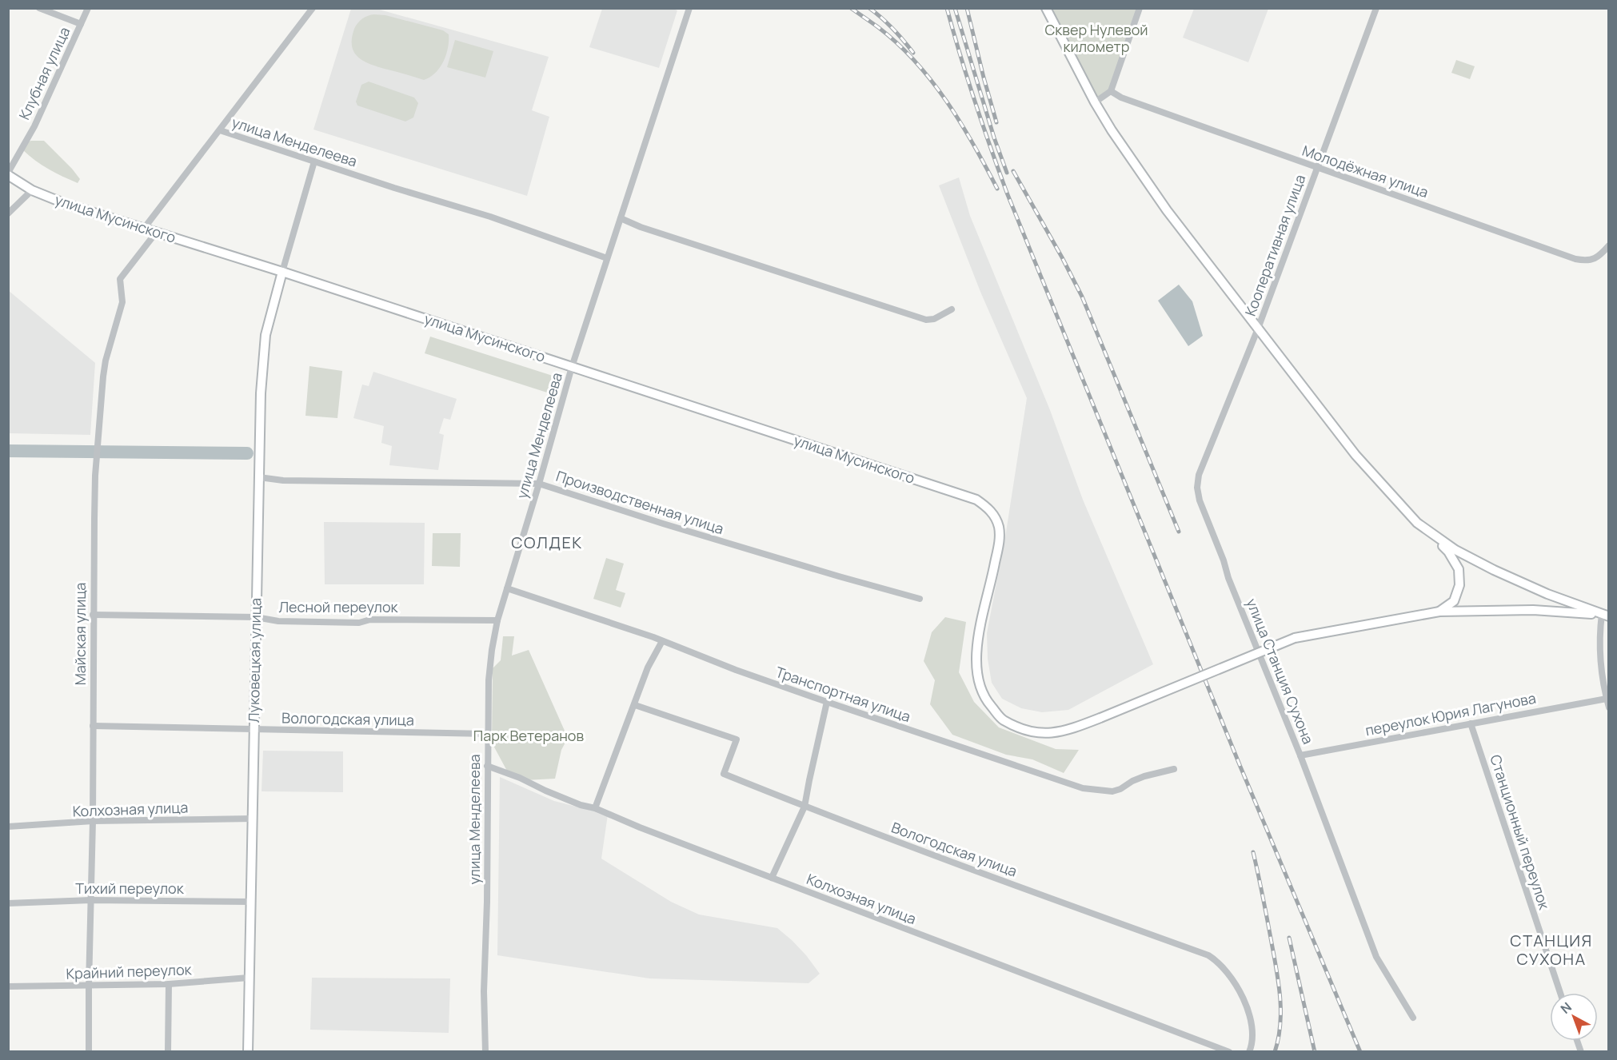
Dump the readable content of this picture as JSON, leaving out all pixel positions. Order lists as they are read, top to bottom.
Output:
{
  "streets": {
    "street": [
      "Клубная улица",
      "улица Менделеева",
      "Молодёжная улица",
      "улица Мусинского",
      "Кооперативная улица",
      "Производственная улица",
      "Лесной переулок",
      "Майская улица",
      "Луковецкая улица",
      "улица Станция Сухона",
      "Транспортная улица",
      "переулок Юрия Лагунова",
      "Вологодская улица",
      "Колхозная улица",
      "Станционный переулок",
      "Тихий переулок",
      "Крайний переулок"
    ]
  },
  "crossings": [
    ["Клубная улица", "улица Мусинского"],
    ["улица Менделеева", "улица Мусинского"],
    ["улица Менделеева", "Производственная улица"],
    ["улица Менделеева", "Лесной переулок"],
    ["улица Менделеева", "Транспортная улица"],
    ["улица Менделеева", "Вологодская улица"],
    ["улица Менделеева", "Колхозная улица"],
    ["Молодёжная улица", "Кооперативная улица"],
    ["улица Мусинского", "Майская улица"],
    ["улица Мусинского", "Луковецкая улица"],
    ["Кооперативная улица", "улица Станция Сухона"],
    ["Производственная улица", "Луковецкая улица"],
    ["Лесной переулок", "Майская улица"],
    ["Лесной переулок", "Луковецкая улица"],
    ["Майская улица", "Вологодская улица"],
    ["Майская улица", "Колхозная улица"],
    ["Майская улица", "Тихий переулок"],
    ["Майская улица", "Крайний переулок"],
    ["Луковецкая улица", "Вологодская улица"],
    ["Луковецкая улица", "Колхозная улица"],
    ["Луковецкая улица", "Тихий переулок"],
    ["Луковецкая улица", "Крайний переулок"],
    ["улица Станция Сухона", "переулок Юрия Лагунова"],
    ["переулок Юрия Лагунова", "Станционный переулок"]
  ],
  "districts": ["СОЛДЕК", "СТАНЦИЯ СУХОНА"],
  "parks": ["Сквер Нулевой километр", "Парк Ветеранов"],
  "north": "top left"
}
